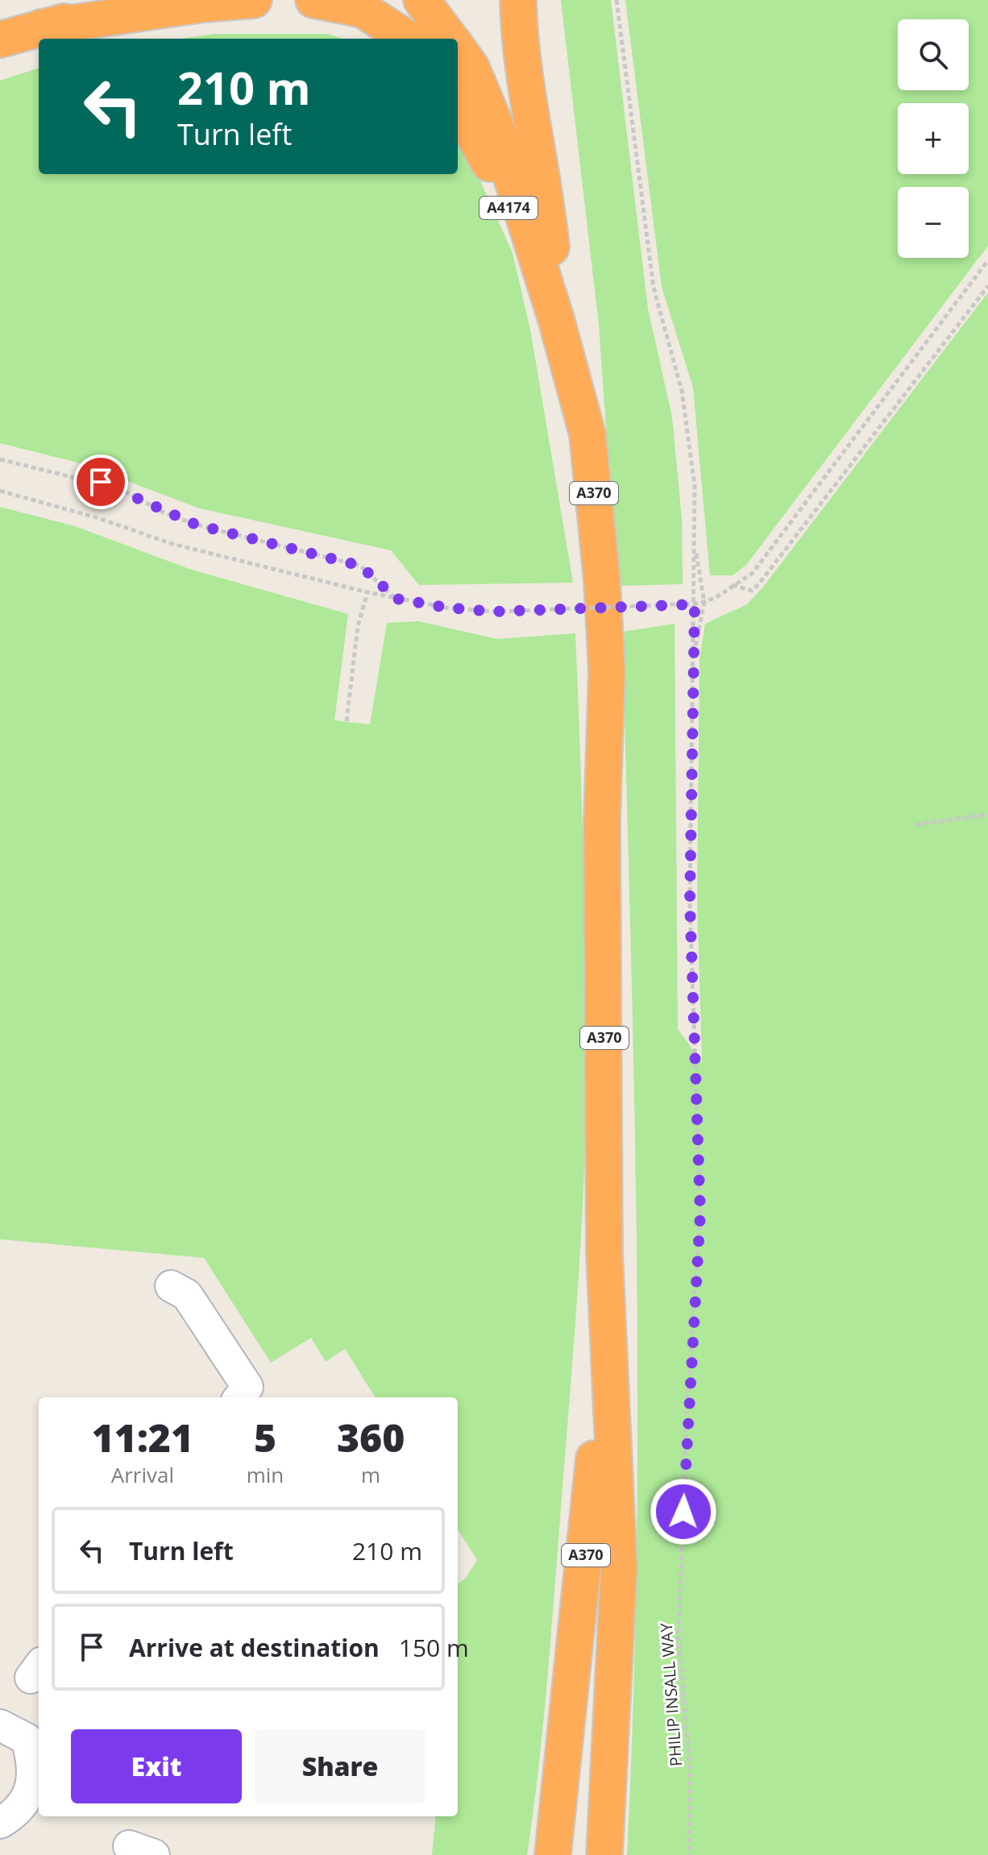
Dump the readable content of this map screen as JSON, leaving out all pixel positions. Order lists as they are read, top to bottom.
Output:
{
  "streets": {
    "highway": ["A4174", "A370"],
    "path": ["PHILIP INSALL WAY"]
  },
  "crossings": [
    ["A4174", "A370"]
  ],
  "page": {
    "map_buttons": ["+", "−"],
    "turn": ["210 m", "Turn left"],
    "eta": [
      "11:21",
      "Arrival",
      "5",
      "min",
      "360",
      "m"
    ],
    "list": [
      {
        "name": "Turn left",
        "value": "210 m"
      },
      {
        "name": "Arrive at destination",
        "value": "150 m"
      }
    ],
    "buttons": ["Exit", "Share"]
  }
}
